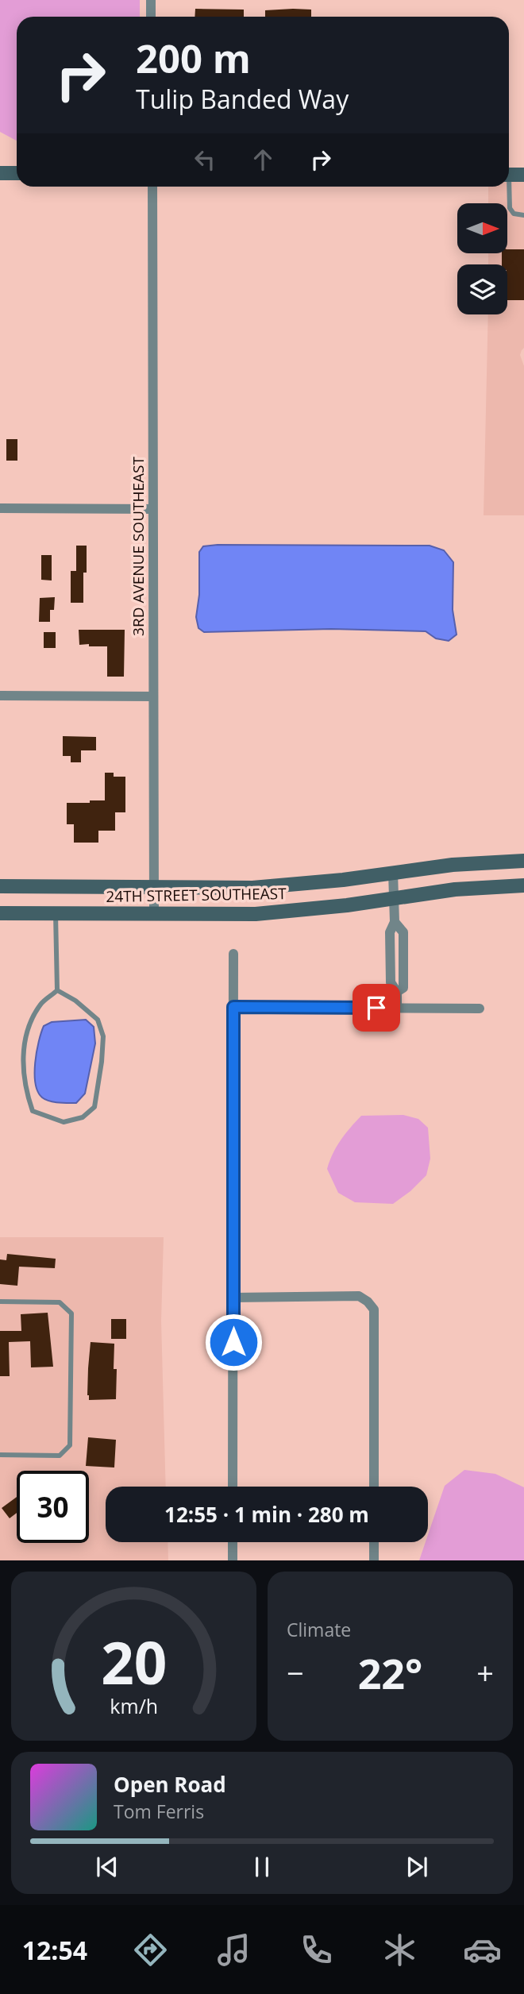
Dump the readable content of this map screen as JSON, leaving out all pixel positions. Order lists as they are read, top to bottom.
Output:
{
  "streets": {
    "street": ["3RD AVENUE SOUTHEAST", "24TH STREET SOUTHEAST"]
  },
  "crossings": [
    ["3RD AVENUE SOUTHEAST", "24TH STREET SOUTHEAST"]
  ],
  "north": "right",
  "page": {
    "turn": ["200 m", "Tulip Banded Way"],
    "limit": "30",
    "trip": "12:55 · 1 min · 280 m",
    "tile": "Climate",
    "heat": ["−", "22°", "+"],
    "song": ["Open Road", "Tom Ferris"],
    "tabs": "12:54",
    "gauge": ["20", "km/h"]
  }
}
